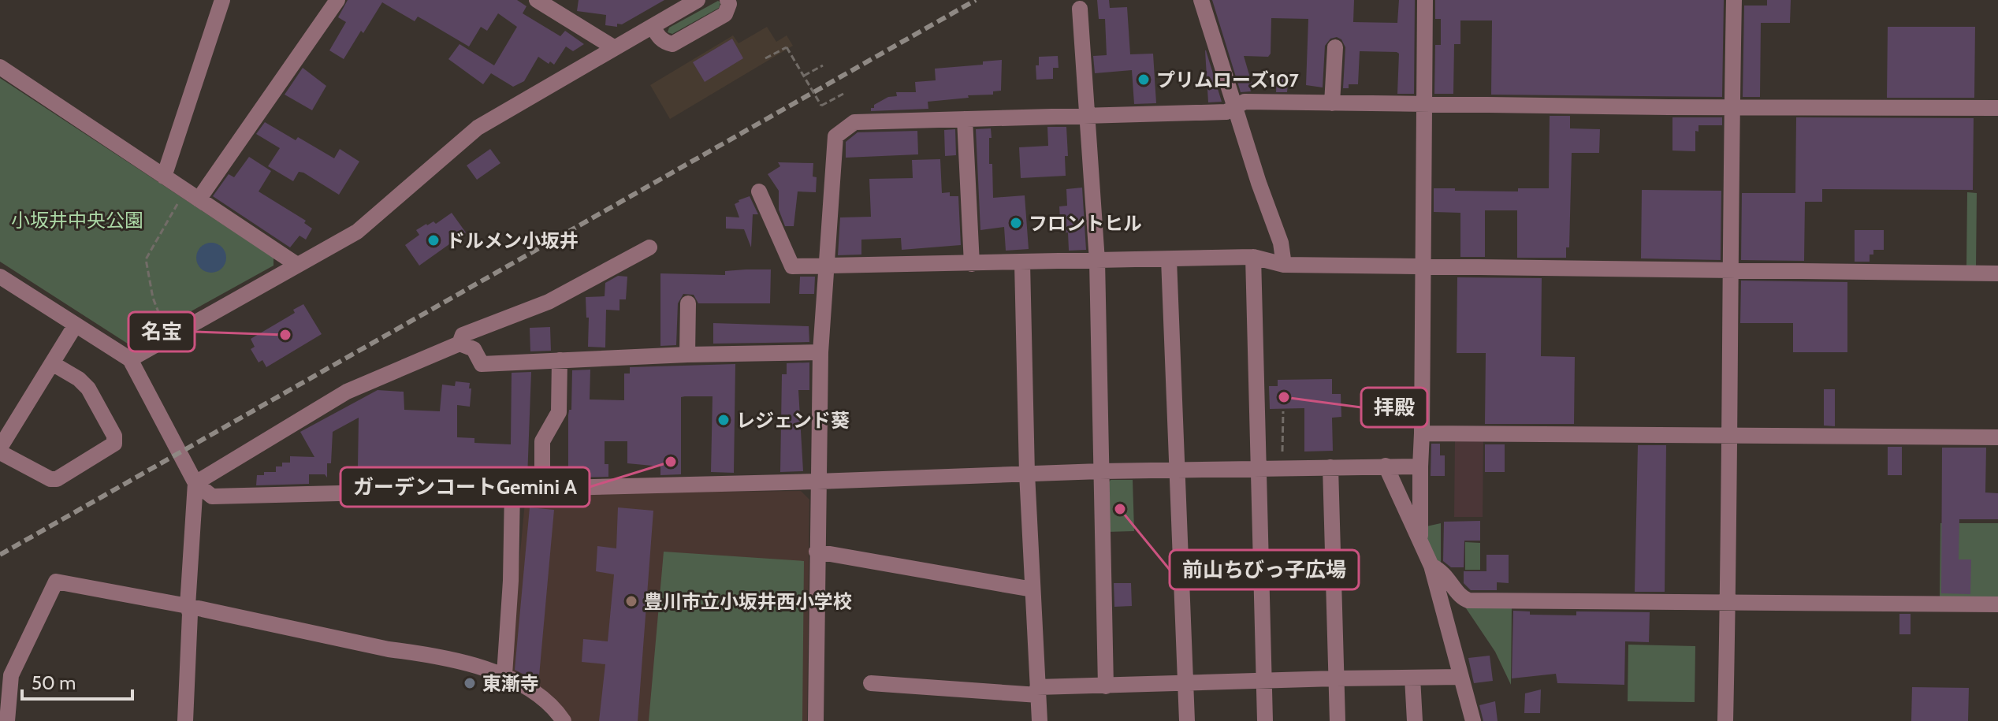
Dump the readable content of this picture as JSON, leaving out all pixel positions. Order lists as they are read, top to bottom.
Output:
{
  "parks": ["小坂井中央公園"],
  "places": [
    "プリムローズ107",
    "フロントヒル",
    "ドルメン小坂井",
    "名宝",
    "拝殿",
    "レジェンド葵",
    "ガーデンコートGemini A",
    "前山ちびっ子広場",
    "豊川市立小坂井西小学校",
    "東漸寺"
  ],
  "scale_bar": "50 m"
}
